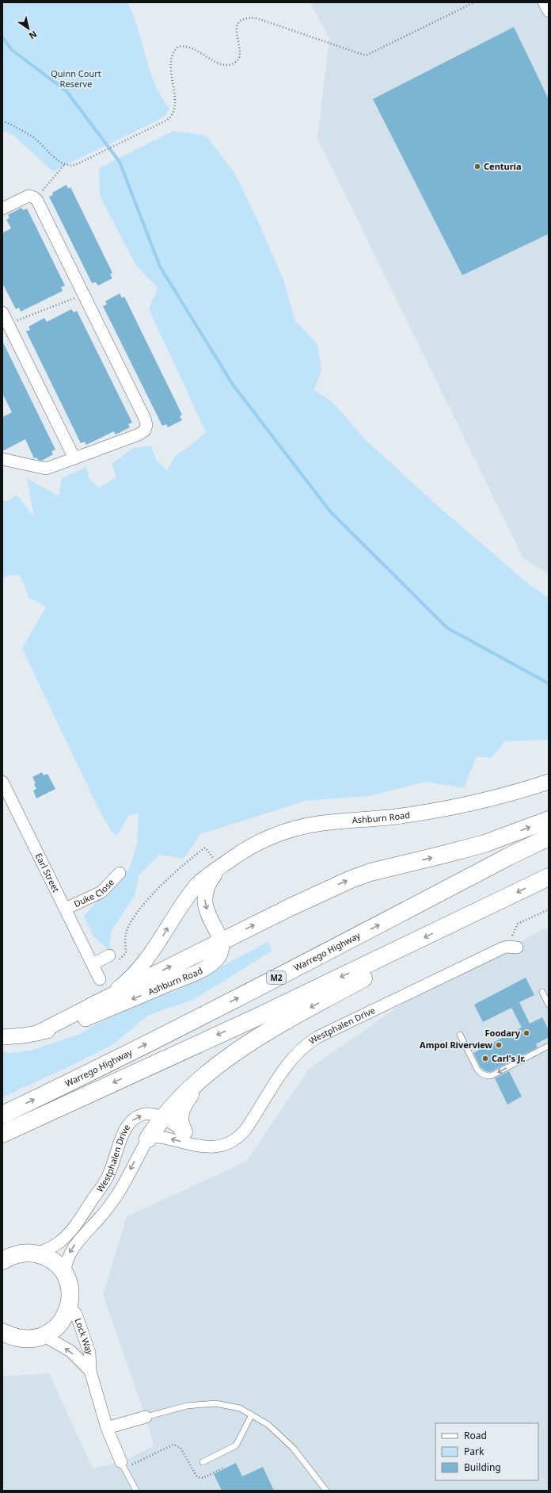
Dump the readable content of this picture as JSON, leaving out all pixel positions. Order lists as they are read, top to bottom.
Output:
{
  "streets": {
    "main road": ["Warrego Highway", "M2"],
    "street": [
      "Ashburn Road",
      "Earl Street",
      "Duke Close",
      "Westphalen Drive",
      "Lock Way"
    ]
  },
  "crossings": [
    ["Earl Street", "Duke Close"]
  ],
  "parks": ["Quinn Court Reserve"],
  "places": [
    "Centuria",
    "Foodary",
    "Ampol Riverview",
    "Carl's Jr."
  ],
  "legend": ["Road", "Park", "Building"],
  "north": "bottom right"
}
